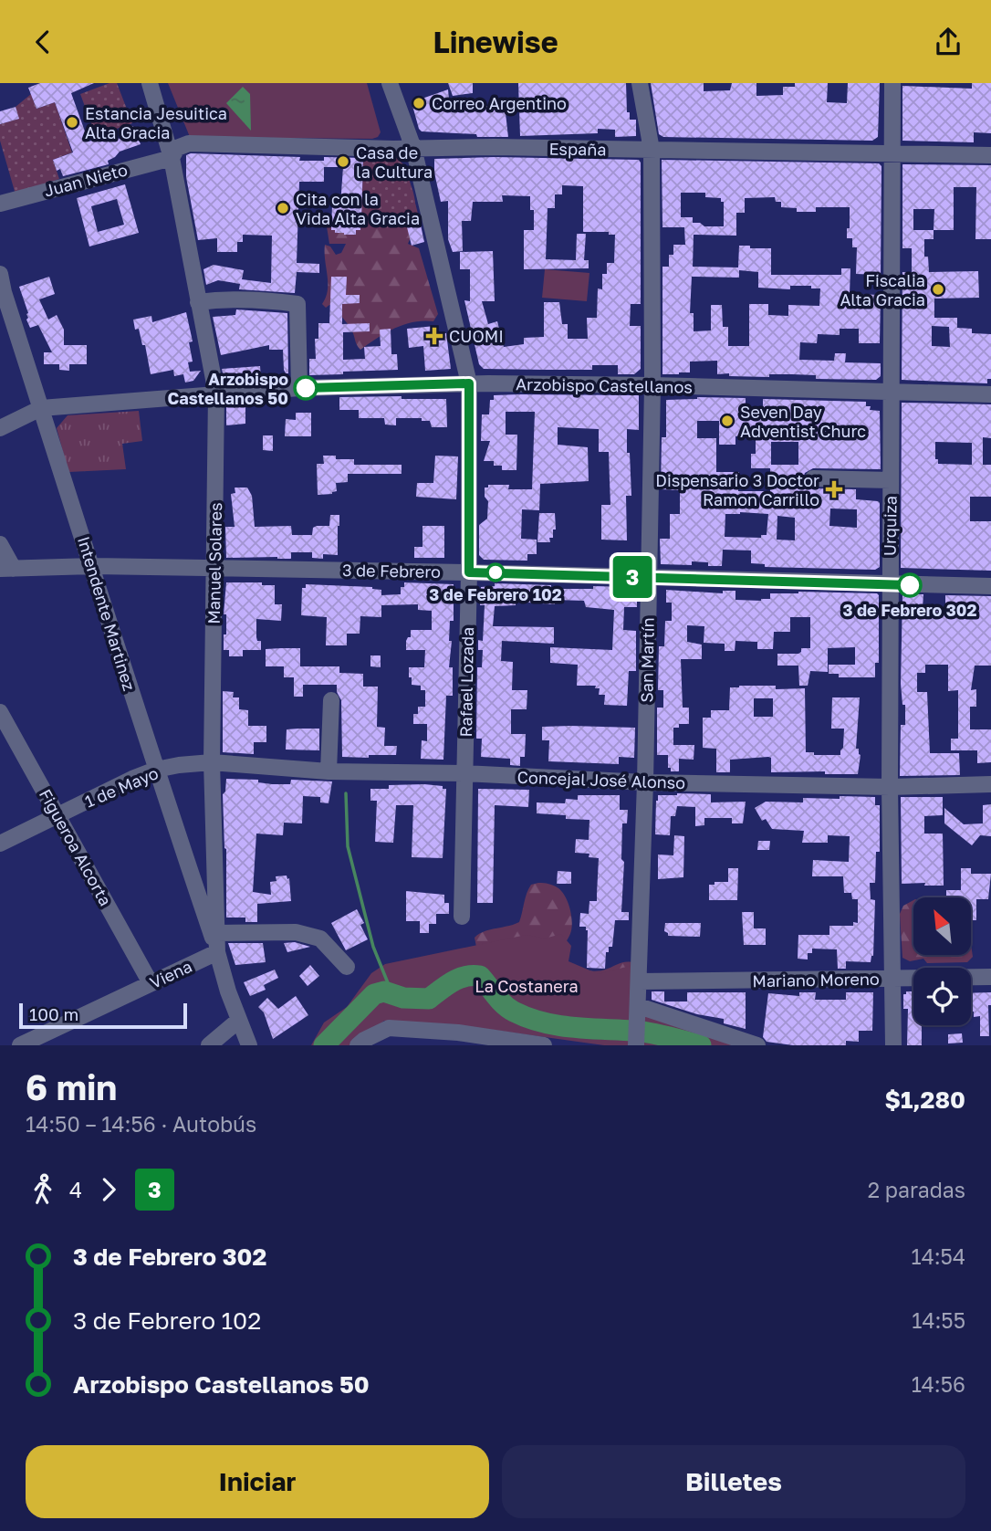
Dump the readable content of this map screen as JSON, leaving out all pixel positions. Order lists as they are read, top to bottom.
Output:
{
  "streets": {
    "street": [
      "España",
      "Juan Nieto",
      "Arzobispo Castellanos",
      "Urquiza",
      "Manuel Solares",
      "3 de Febrero",
      "Intendente Martinez",
      "San Martín",
      "Rafael Lozada",
      "Concejal José Alonso",
      "1 de Mayo",
      "Figueroa Alcorta",
      "Viena",
      "Mariano Moreno"
    ]
  },
  "crossings": [
    ["España", "Juan Nieto"],
    ["España", "Urquiza"],
    ["España", "Manuel Solares"],
    ["España", "San Martín"],
    ["España", "Rafael Lozada"],
    ["Juan Nieto", "Manuel Solares"],
    ["Arzobispo Castellanos", "Urquiza"],
    ["Arzobispo Castellanos", "Manuel Solares"],
    ["Arzobispo Castellanos", "Intendente Martinez"],
    ["Arzobispo Castellanos", "San Martín"],
    ["Arzobispo Castellanos", "Rafael Lozada"],
    ["Urquiza", "3 de Febrero"],
    ["Urquiza", "Concejal José Alonso"],
    ["Urquiza", "Mariano Moreno"],
    ["Manuel Solares", "3 de Febrero"],
    ["Manuel Solares", "Intendente Martinez"],
    ["Manuel Solares", "Concejal José Alonso"],
    ["Manuel Solares", "1 de Mayo"],
    ["Manuel Solares", "Viena"],
    ["3 de Febrero", "Intendente Martinez"],
    ["3 de Febrero", "San Martín"],
    ["3 de Febrero", "Rafael Lozada"],
    ["Intendente Martinez", "1 de Mayo"],
    ["Intendente Martinez", "Viena"],
    ["San Martín", "Concejal José Alonso"],
    ["San Martín", "Mariano Moreno"],
    ["Rafael Lozada", "Concejal José Alonso"],
    ["Concejal José Alonso", "1 de Mayo"],
    ["1 de Mayo", "Figueroa Alcorta"],
    ["Figueroa Alcorta", "Viena"]
  ],
  "parks": ["La Costanera"],
  "places": {
    "other": [
      "Correo Argentino",
      "Estancia Jesuitica Alta Gracia",
      "Casa de la Cultura",
      "Cita con la Vida Alta Gracia",
      "Fiscalia Alta Gracia",
      "Arzobispo Castellanos 50",
      "Seven Day Adventist Churc",
      "3 de Febrero 102",
      "3 de Febrero 302"
    ],
    "health": ["CUOMI", "Dispensario 3 Doctor Ramon Carrillo"]
  },
  "lines": ["bus line 3"],
  "scale_bar": "100 m",
  "north": "top left",
  "page": {
    "header": "Linewise",
    "on_map": "3",
    "scale": "100 m",
    "heading": ["6 min", "14:50 – 14:56 · Autobús", "$1,280"],
    "legs": ["4", "3", "2 paradas"],
    "list": [
      {
        "name": "3 de Febrero 302",
        "value": "14:54"
      },
      {
        "name": "3 de Febrero 102",
        "value": "14:55"
      },
      {
        "name": "Arzobispo Castellanos 50",
        "value": "14:56"
      }
    ],
    "buttons": ["Iniciar", "Billetes"]
  }
}
